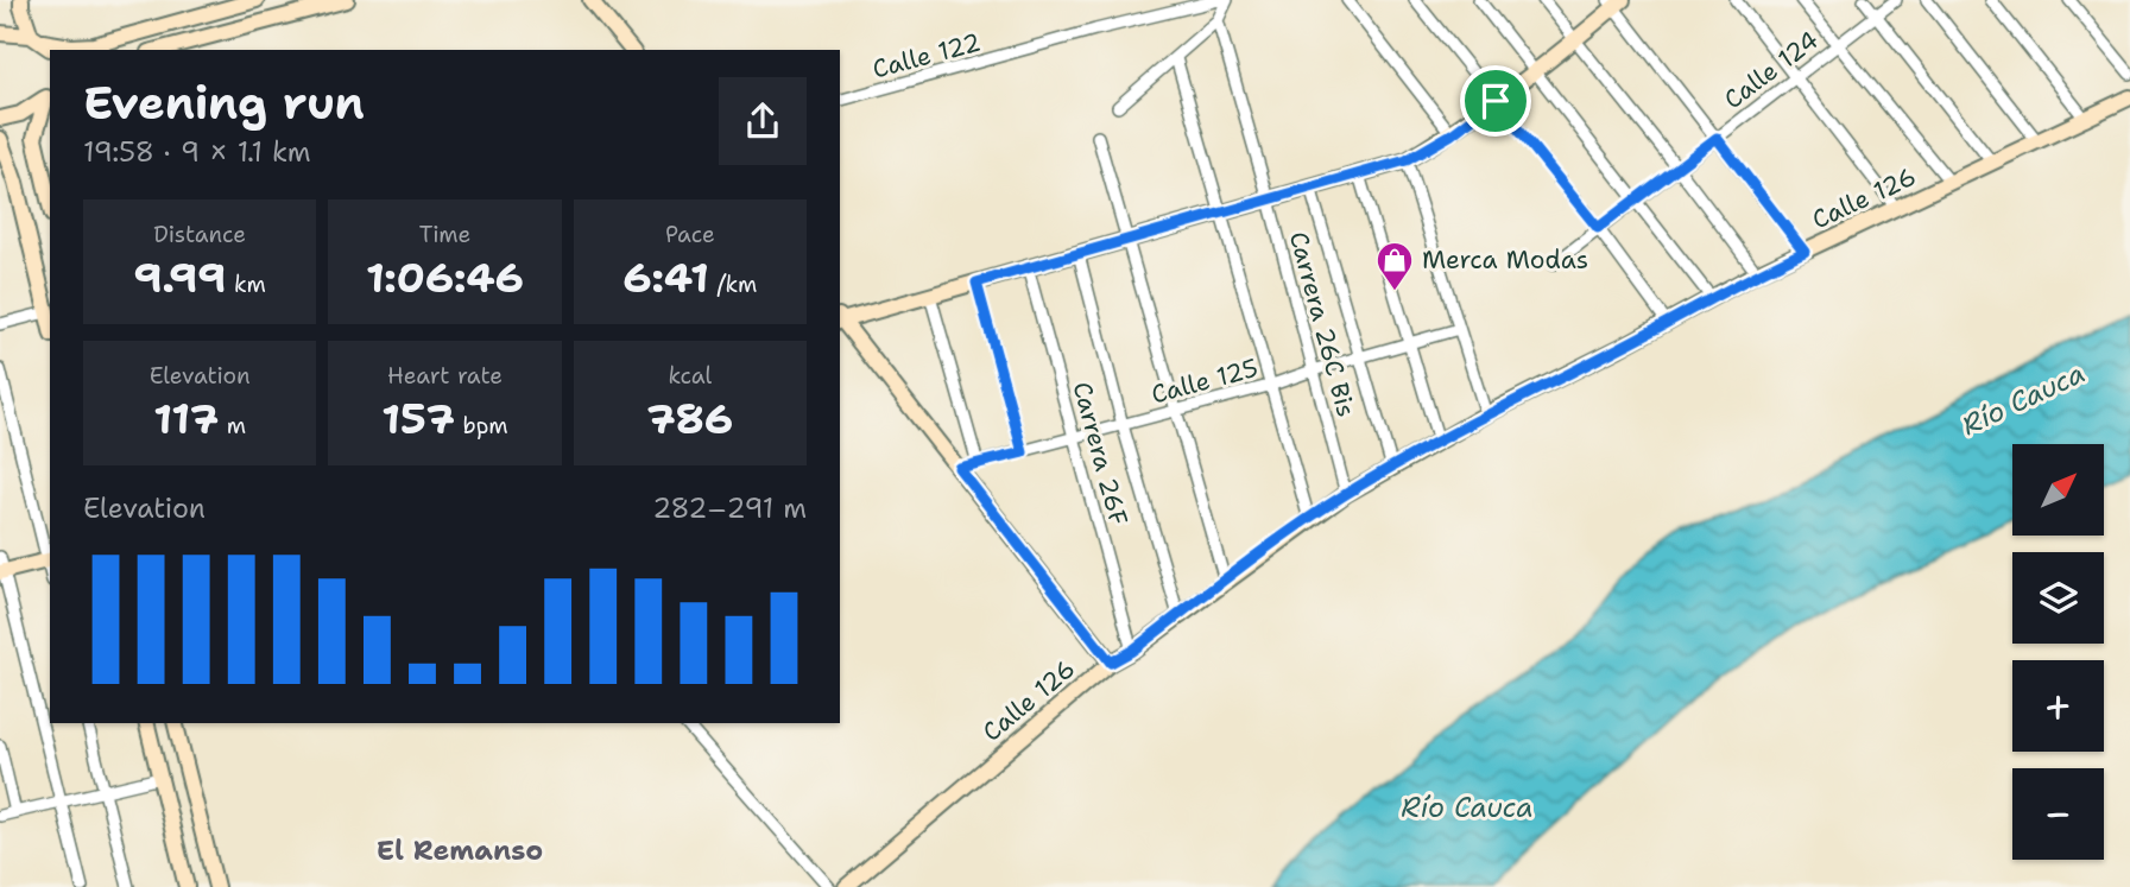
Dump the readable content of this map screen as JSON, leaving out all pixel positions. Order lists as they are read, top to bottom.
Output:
{
  "streets": {
    "street": [
      "Calle 122",
      "Calle 124",
      "Calle 126",
      "Carrera 26C Bis",
      "Calle 125",
      "Carrera 26F"
    ]
  },
  "crossings": [
    ["Calle 126", "Carrera 26C Bis"],
    ["Calle 126", "Carrera 26F"],
    ["Carrera 26C Bis", "Calle 125"],
    ["Calle 125", "Carrera 26F"]
  ],
  "districts": ["El Remanso"],
  "water": ["Río Cauca"],
  "places": {
    "shop": ["Merca Modas"]
  },
  "north": "top right",
  "page": {
    "heading": ["Evening run", "19:58 · 9 × 1.1 km"],
    "stats": [
      ["Distance", "9.99 km"],
      ["Time", "1:06:46"],
      ["Pace", "6:41 /km"],
      ["Elevation", "117 m"],
      ["Heart rate", "157 bpm"],
      ["kcal", "786"]
    ],
    "map_buttons": ["+", "−"],
    "chart": ["Elevation", "282–291 m"]
  }
}
